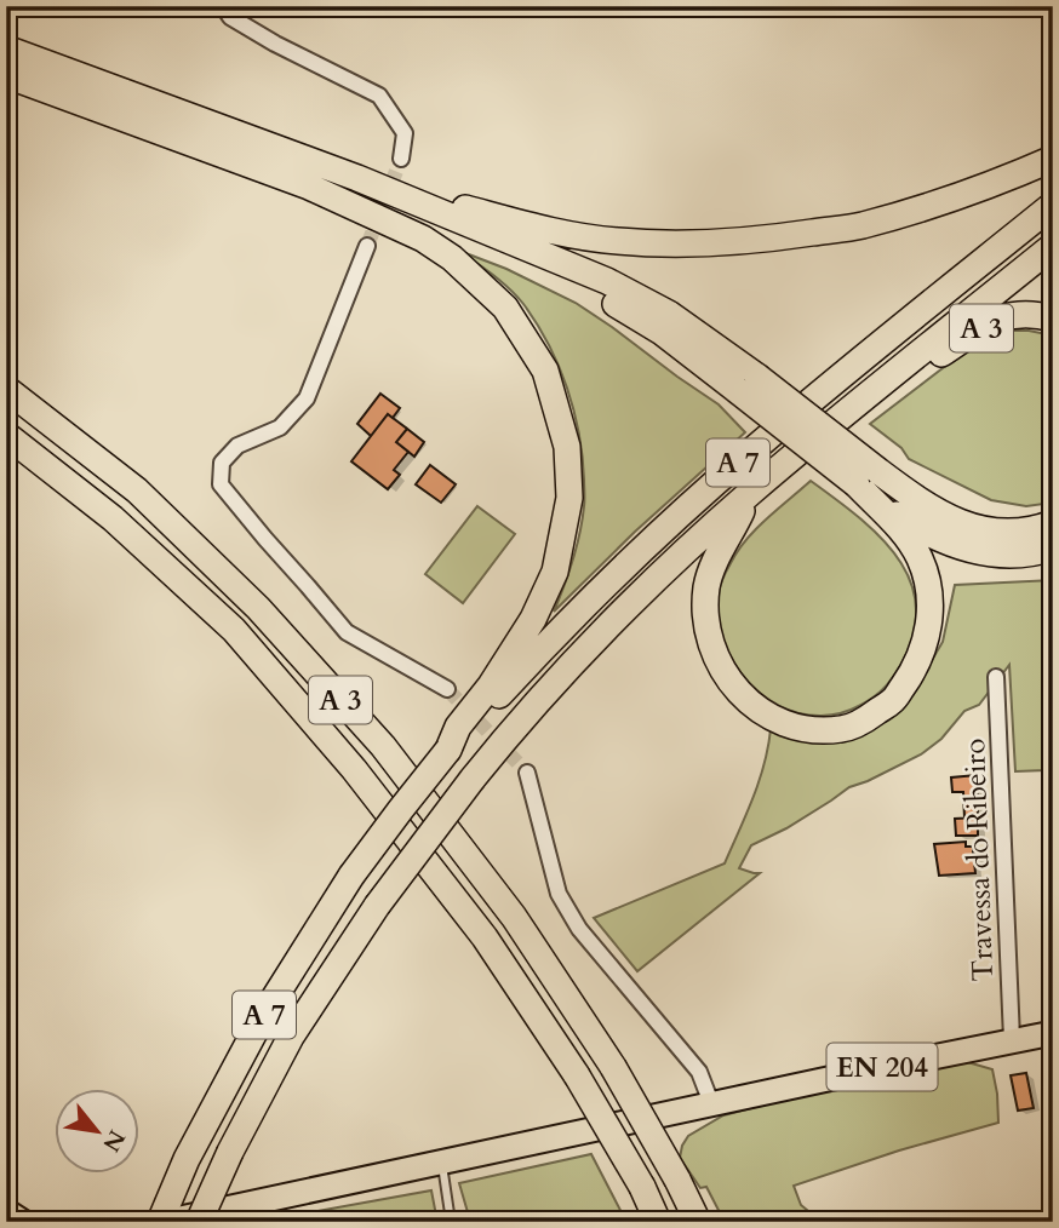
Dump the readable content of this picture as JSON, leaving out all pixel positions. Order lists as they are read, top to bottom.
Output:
{
  "streets": {
    "highway": ["A 3", "A 7"],
    "main road": ["EN 204"],
    "street": ["Travessa do Ribeiro"]
  },
  "crossings": [
    ["A 3", "A 7"],
    ["A 7", "EN 204"],
    ["Travessa do Ribeiro", "EN 204"]
  ],
  "north": "bottom right"
}
